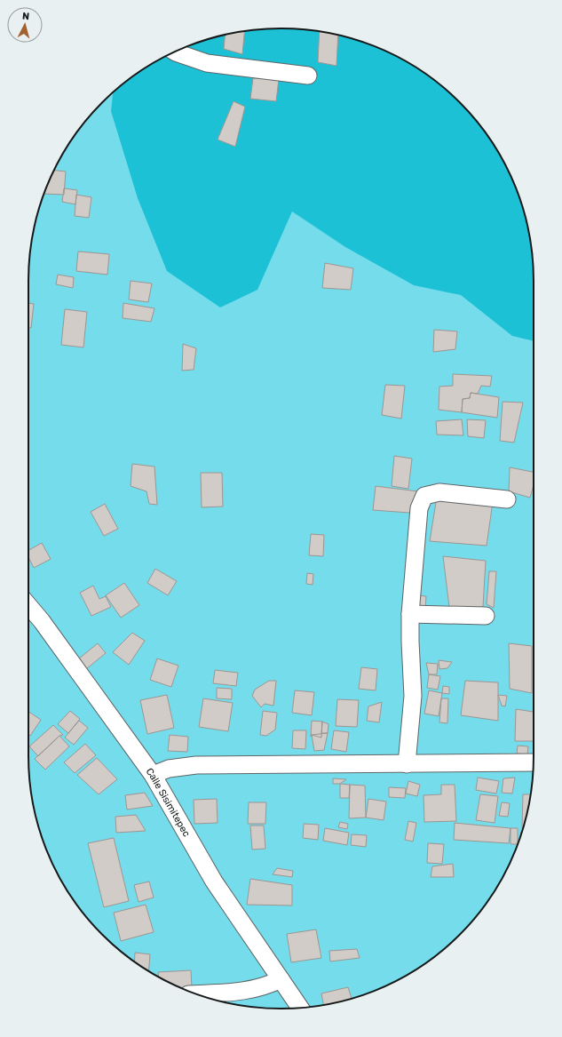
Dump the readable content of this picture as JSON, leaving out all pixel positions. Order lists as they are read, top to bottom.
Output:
{
  "streets": {
    "street": ["Calle Sisimitepec"]
  },
  "north": "top"
}
